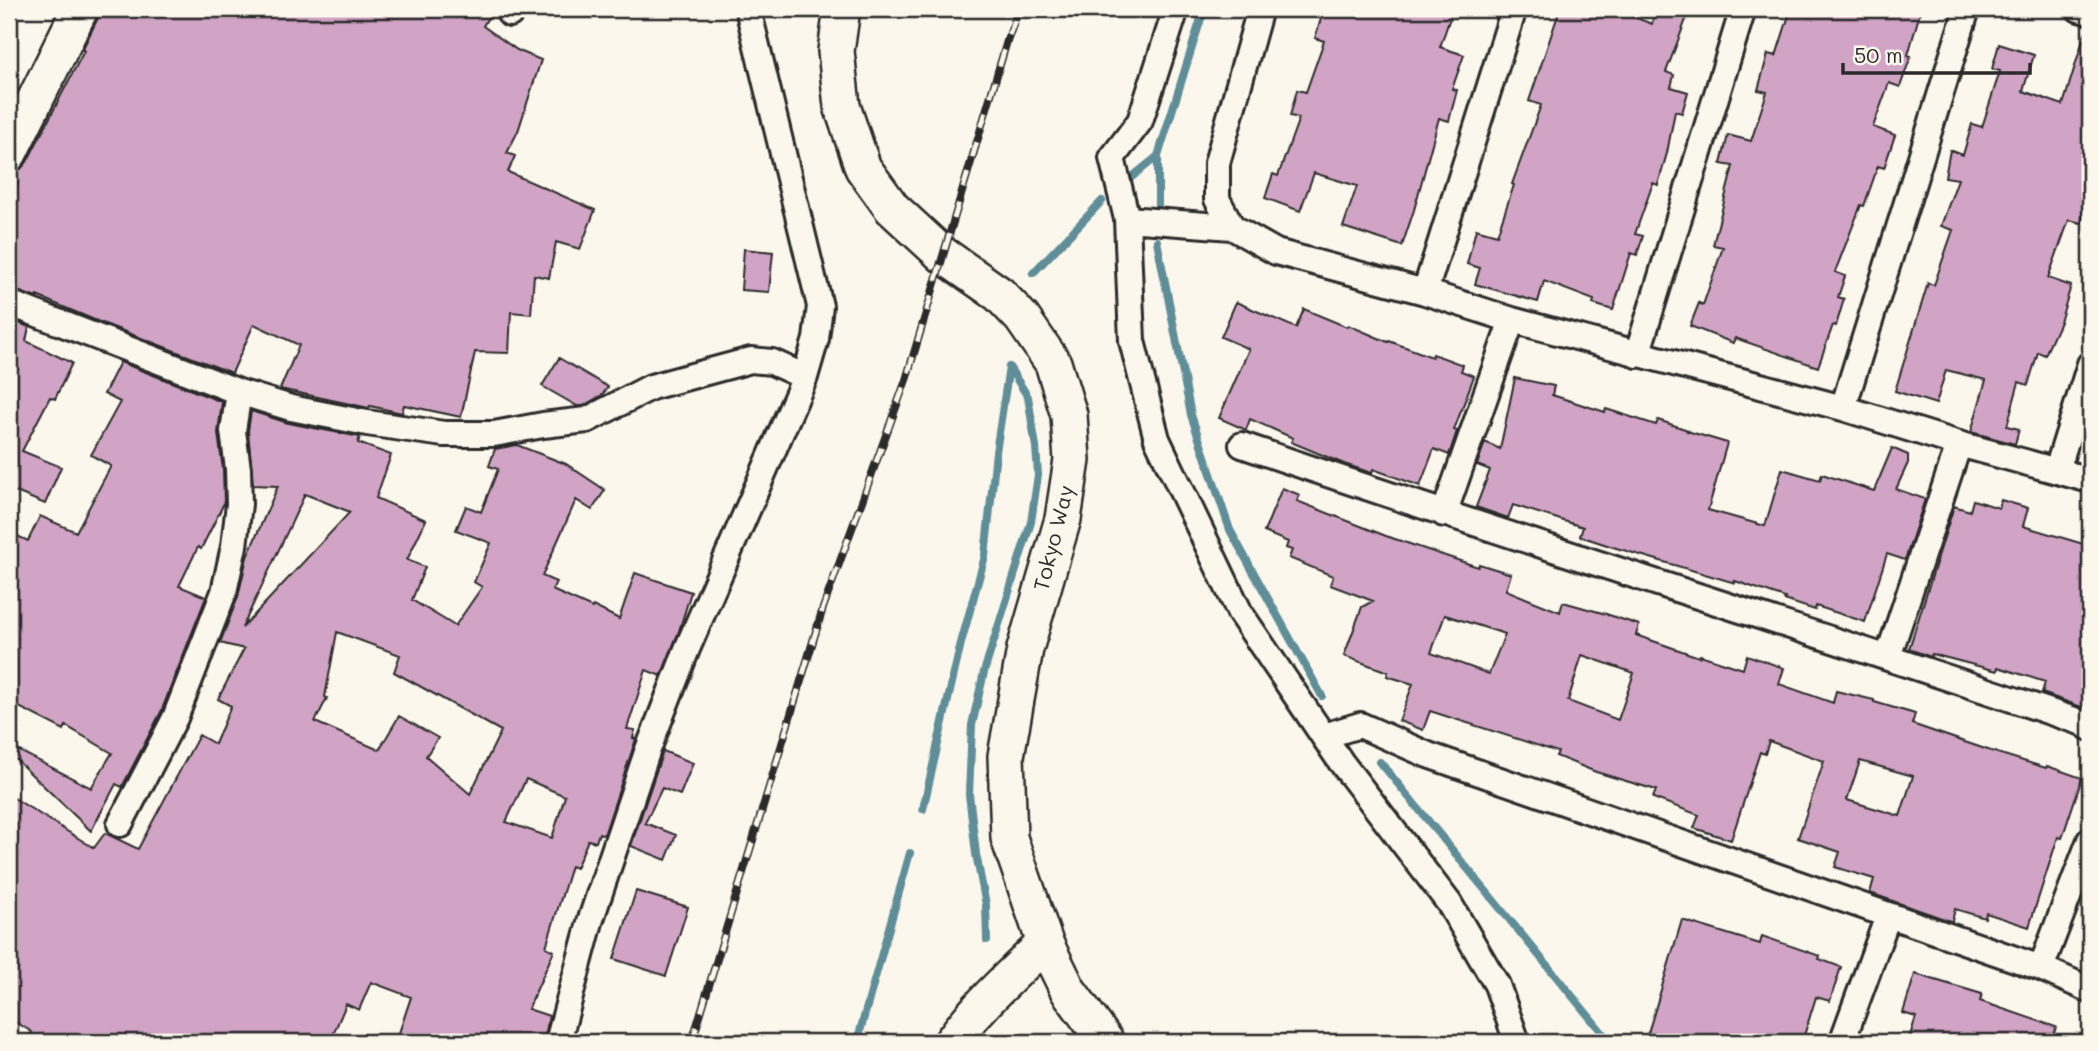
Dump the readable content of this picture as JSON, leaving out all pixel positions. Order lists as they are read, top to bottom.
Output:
{
  "streets": {
    "main road": ["Tokyo Way"]
  },
  "scale_bar": "50 m"
}
